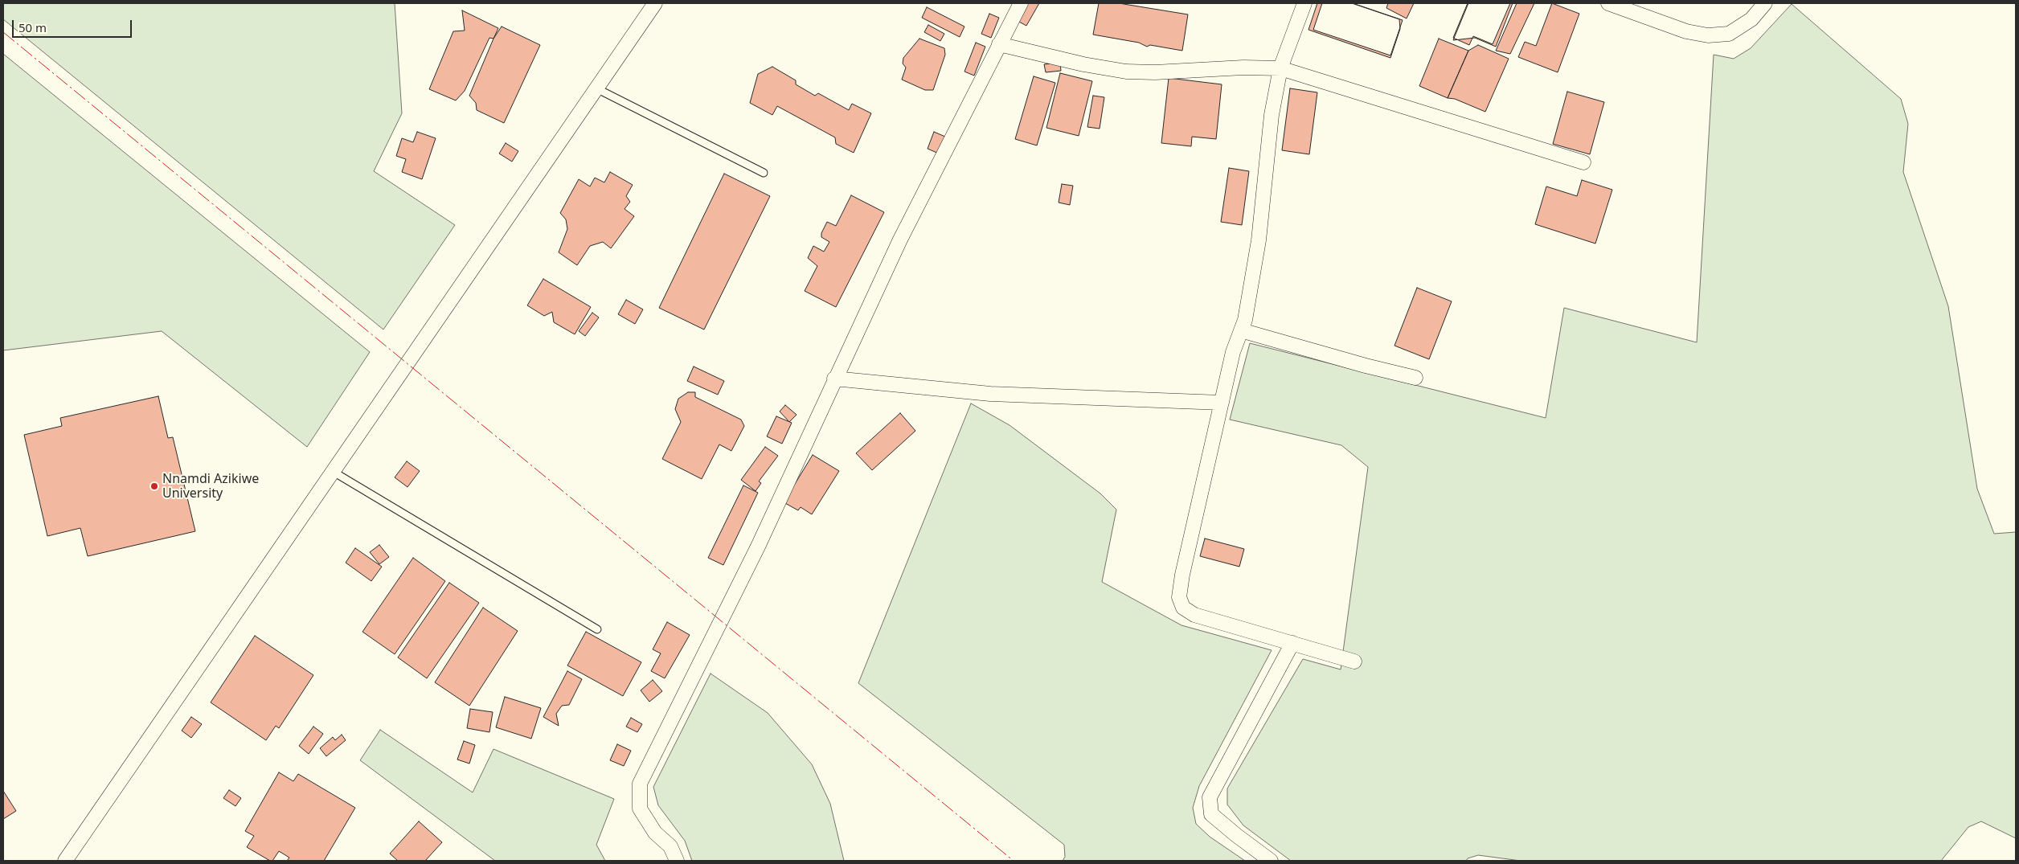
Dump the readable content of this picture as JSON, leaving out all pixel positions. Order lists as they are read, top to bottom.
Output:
{
  "places": ["Nnamdi Azikiwe University"],
  "scale_bar": "50 m"
}
